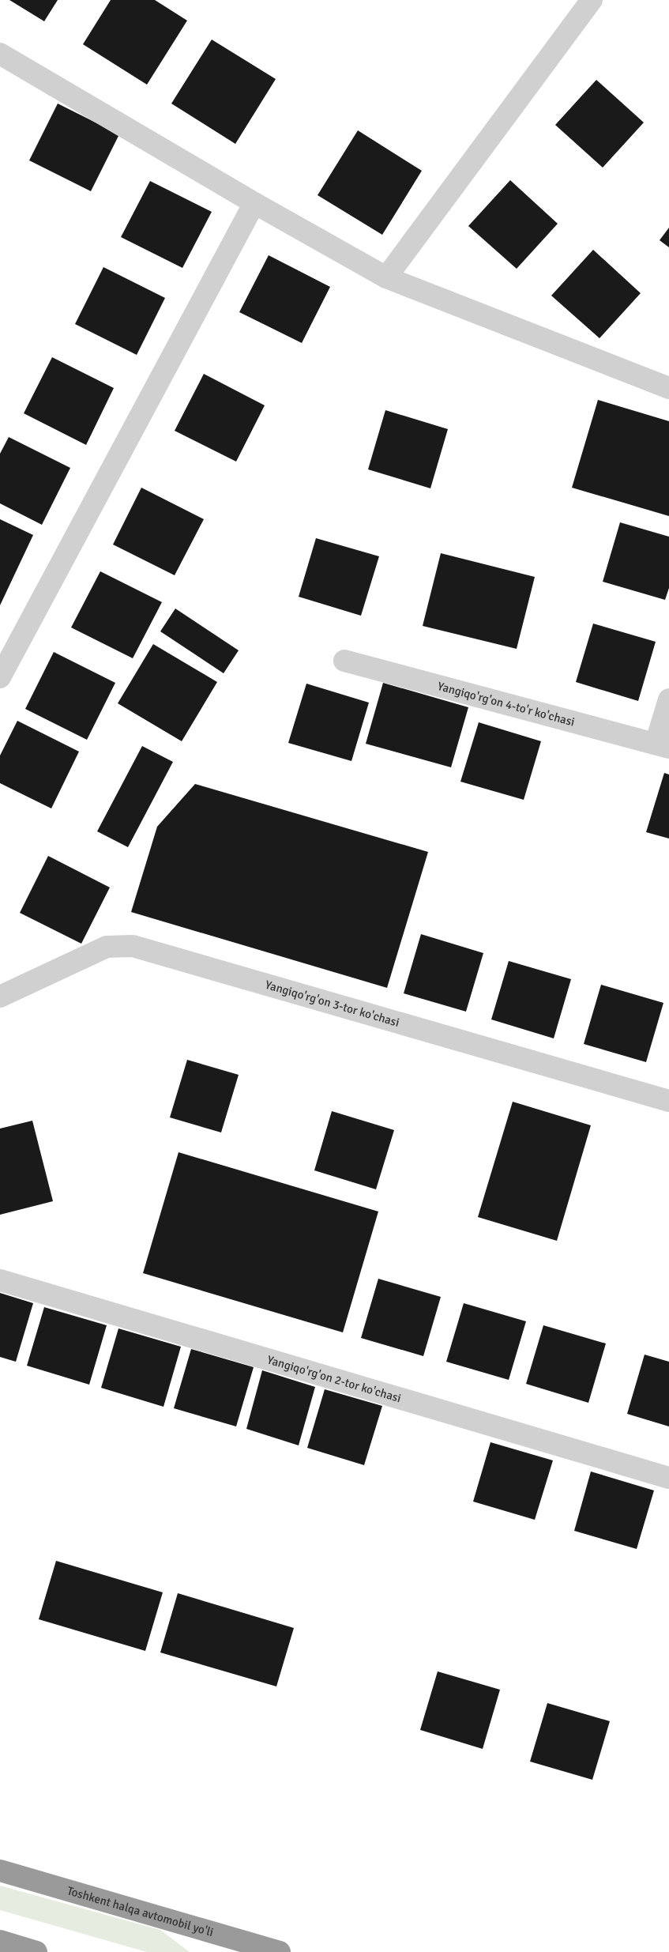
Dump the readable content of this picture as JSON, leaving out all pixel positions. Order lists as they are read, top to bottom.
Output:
{
  "streets": {
    "highway": ["Toshkent halqa avtomobil yo'li"],
    "street": ["Yangiqo'rg'on 4-to'r ko'chasi", "Yangiqo'rg'on 3-tor ko'chasi", "Yangiqo'rg'on 2-tor ko'chasi"]
  }
}
